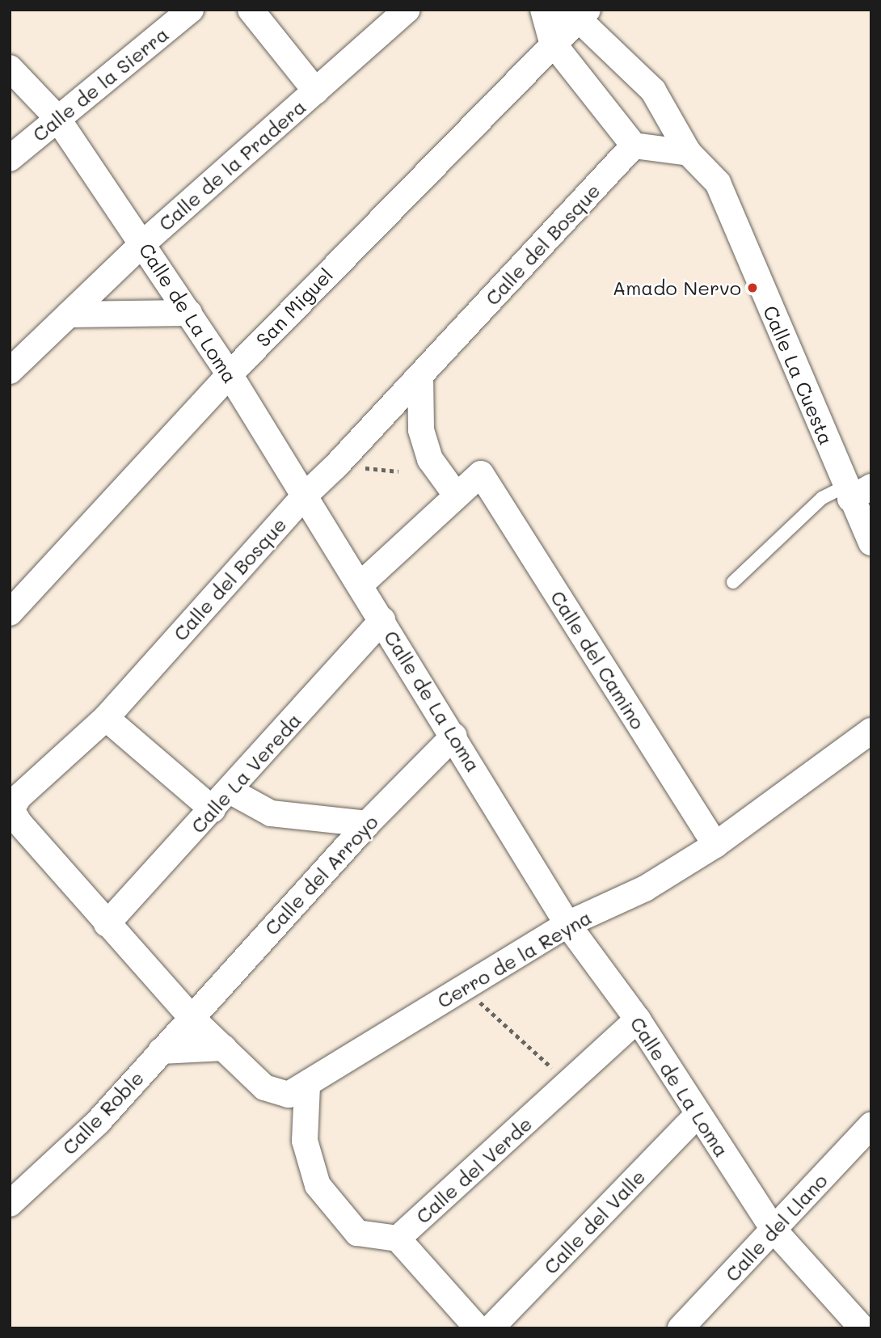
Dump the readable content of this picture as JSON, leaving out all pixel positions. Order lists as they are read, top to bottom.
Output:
{
  "streets": {
    "street": [
      "Calle de la Sierra",
      "Calle de la Pradera",
      "Calle del Bosque",
      "San Miguel",
      "Calle de La Loma",
      "Calle La Cuesta",
      "Calle del Camino",
      "Calle La Vereda",
      "Calle del Arroyo",
      "Cerro de la Reyna",
      "Calle Roble",
      "Calle del Verde",
      "Calle del Valle",
      "Calle del Llano"
    ]
  },
  "crossings": [
    ["Calle de la Sierra", "Calle de La Loma"],
    ["Calle de la Pradera", "Calle de La Loma"],
    ["Calle del Bosque", "Calle de La Loma"],
    ["Calle del Bosque", "Calle La Vereda"],
    ["Calle del Bosque", "Calle del Arroyo"],
    ["Calle del Bosque", "Cerro de la Reyna"],
    ["Calle del Bosque", "Calle Roble"],
    ["San Miguel", "Calle de La Loma"],
    ["San Miguel", "Calle La Cuesta"],
    ["Calle de La Loma", "Calle La Vereda"],
    ["Calle de La Loma", "Calle del Arroyo"],
    ["Calle de La Loma", "Cerro de la Reyna"],
    ["Calle de La Loma", "Calle del Verde"],
    ["Calle de La Loma", "Calle del Valle"],
    ["Calle de La Loma", "Calle del Llano"],
    ["Calle del Camino", "Cerro de la Reyna"],
    ["Calle del Arroyo", "Cerro de la Reyna"],
    ["Calle del Arroyo", "Calle Roble"],
    ["Cerro de la Reyna", "Calle Roble"]
  ],
  "places": ["Amado Nervo"]
}
